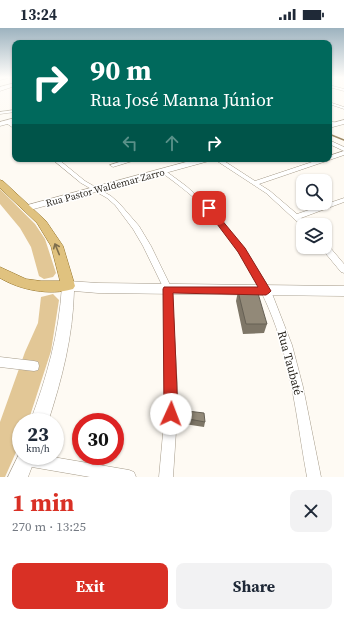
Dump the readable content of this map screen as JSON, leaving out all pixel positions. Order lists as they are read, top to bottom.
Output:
{
  "streets": {
    "street": ["Rua Pastor Waldemar Zarro", "Rua Taubaté"]
  },
  "crossings": [
    ["Rua Pastor Waldemar Zarro", "Rua Taubaté"]
  ],
  "page": {
    "status": "13:24",
    "turn": ["90 m", "Rua José Manna Júnior"],
    "speed": "23 km/h",
    "limit": "30",
    "heading": ["1 min", "270 m · 13:25"],
    "buttons": ["Exit", "Share"]
  }
}
